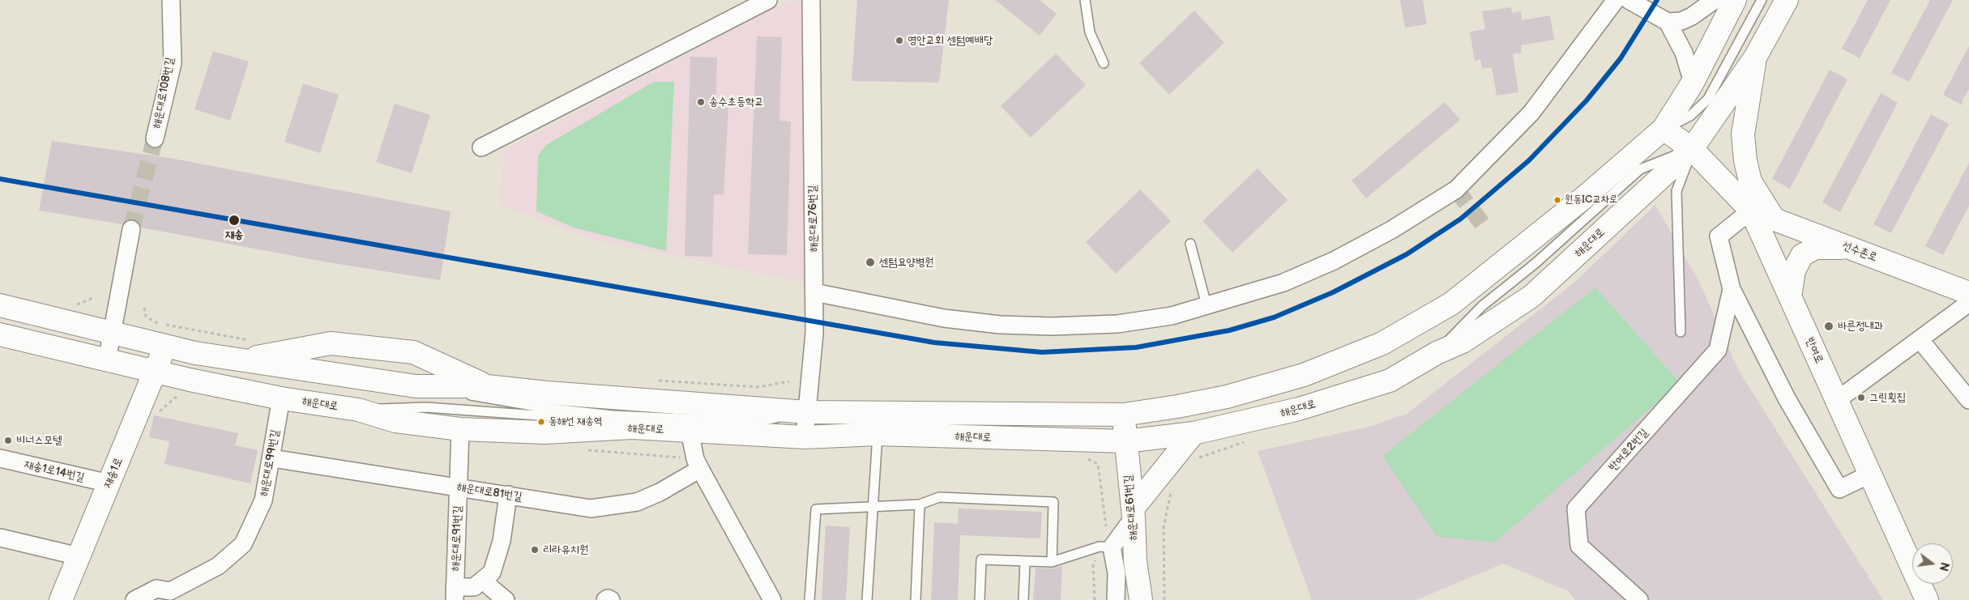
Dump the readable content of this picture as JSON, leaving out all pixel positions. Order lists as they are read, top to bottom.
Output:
{
  "streets": {
    "main road": [
      "해운대로",
      "선수촌로",
      "반여로",
      "재송1로",
      "해운대로61번길"
    ],
    "street": [
      "해운대로108번길",
      "해운대로76번길",
      "반여로2번길",
      "해운대로99번길",
      "재송1로14번길",
      "해운대로81번길",
      "해운대로91번길"
    ]
  },
  "crossings": [
    ["해운대로76번길", "해운대로"],
    ["해운대로", "반여로"],
    ["해운대로", "해운대로99번길"],
    ["해운대로", "재송1로"],
    ["해운대로", "해운대로61번길"],
    ["해운대로", "해운대로91번길"],
    ["선수촌로", "반여로"],
    ["해운대로99번길", "해운대로81번길"],
    ["재송1로14번길", "재송1로"],
    ["해운대로81번길", "해운대로91번길"]
  ],
  "places": [
    "영안교회 센텀예배당",
    "송수초등학교",
    "원동IC교차로",
    "재송",
    "센텀요양병원",
    "바른정내과",
    "그린횟집",
    "동해선 재송역",
    "비너스모텔",
    "리라유치원"
  ],
  "north": "right"
}
